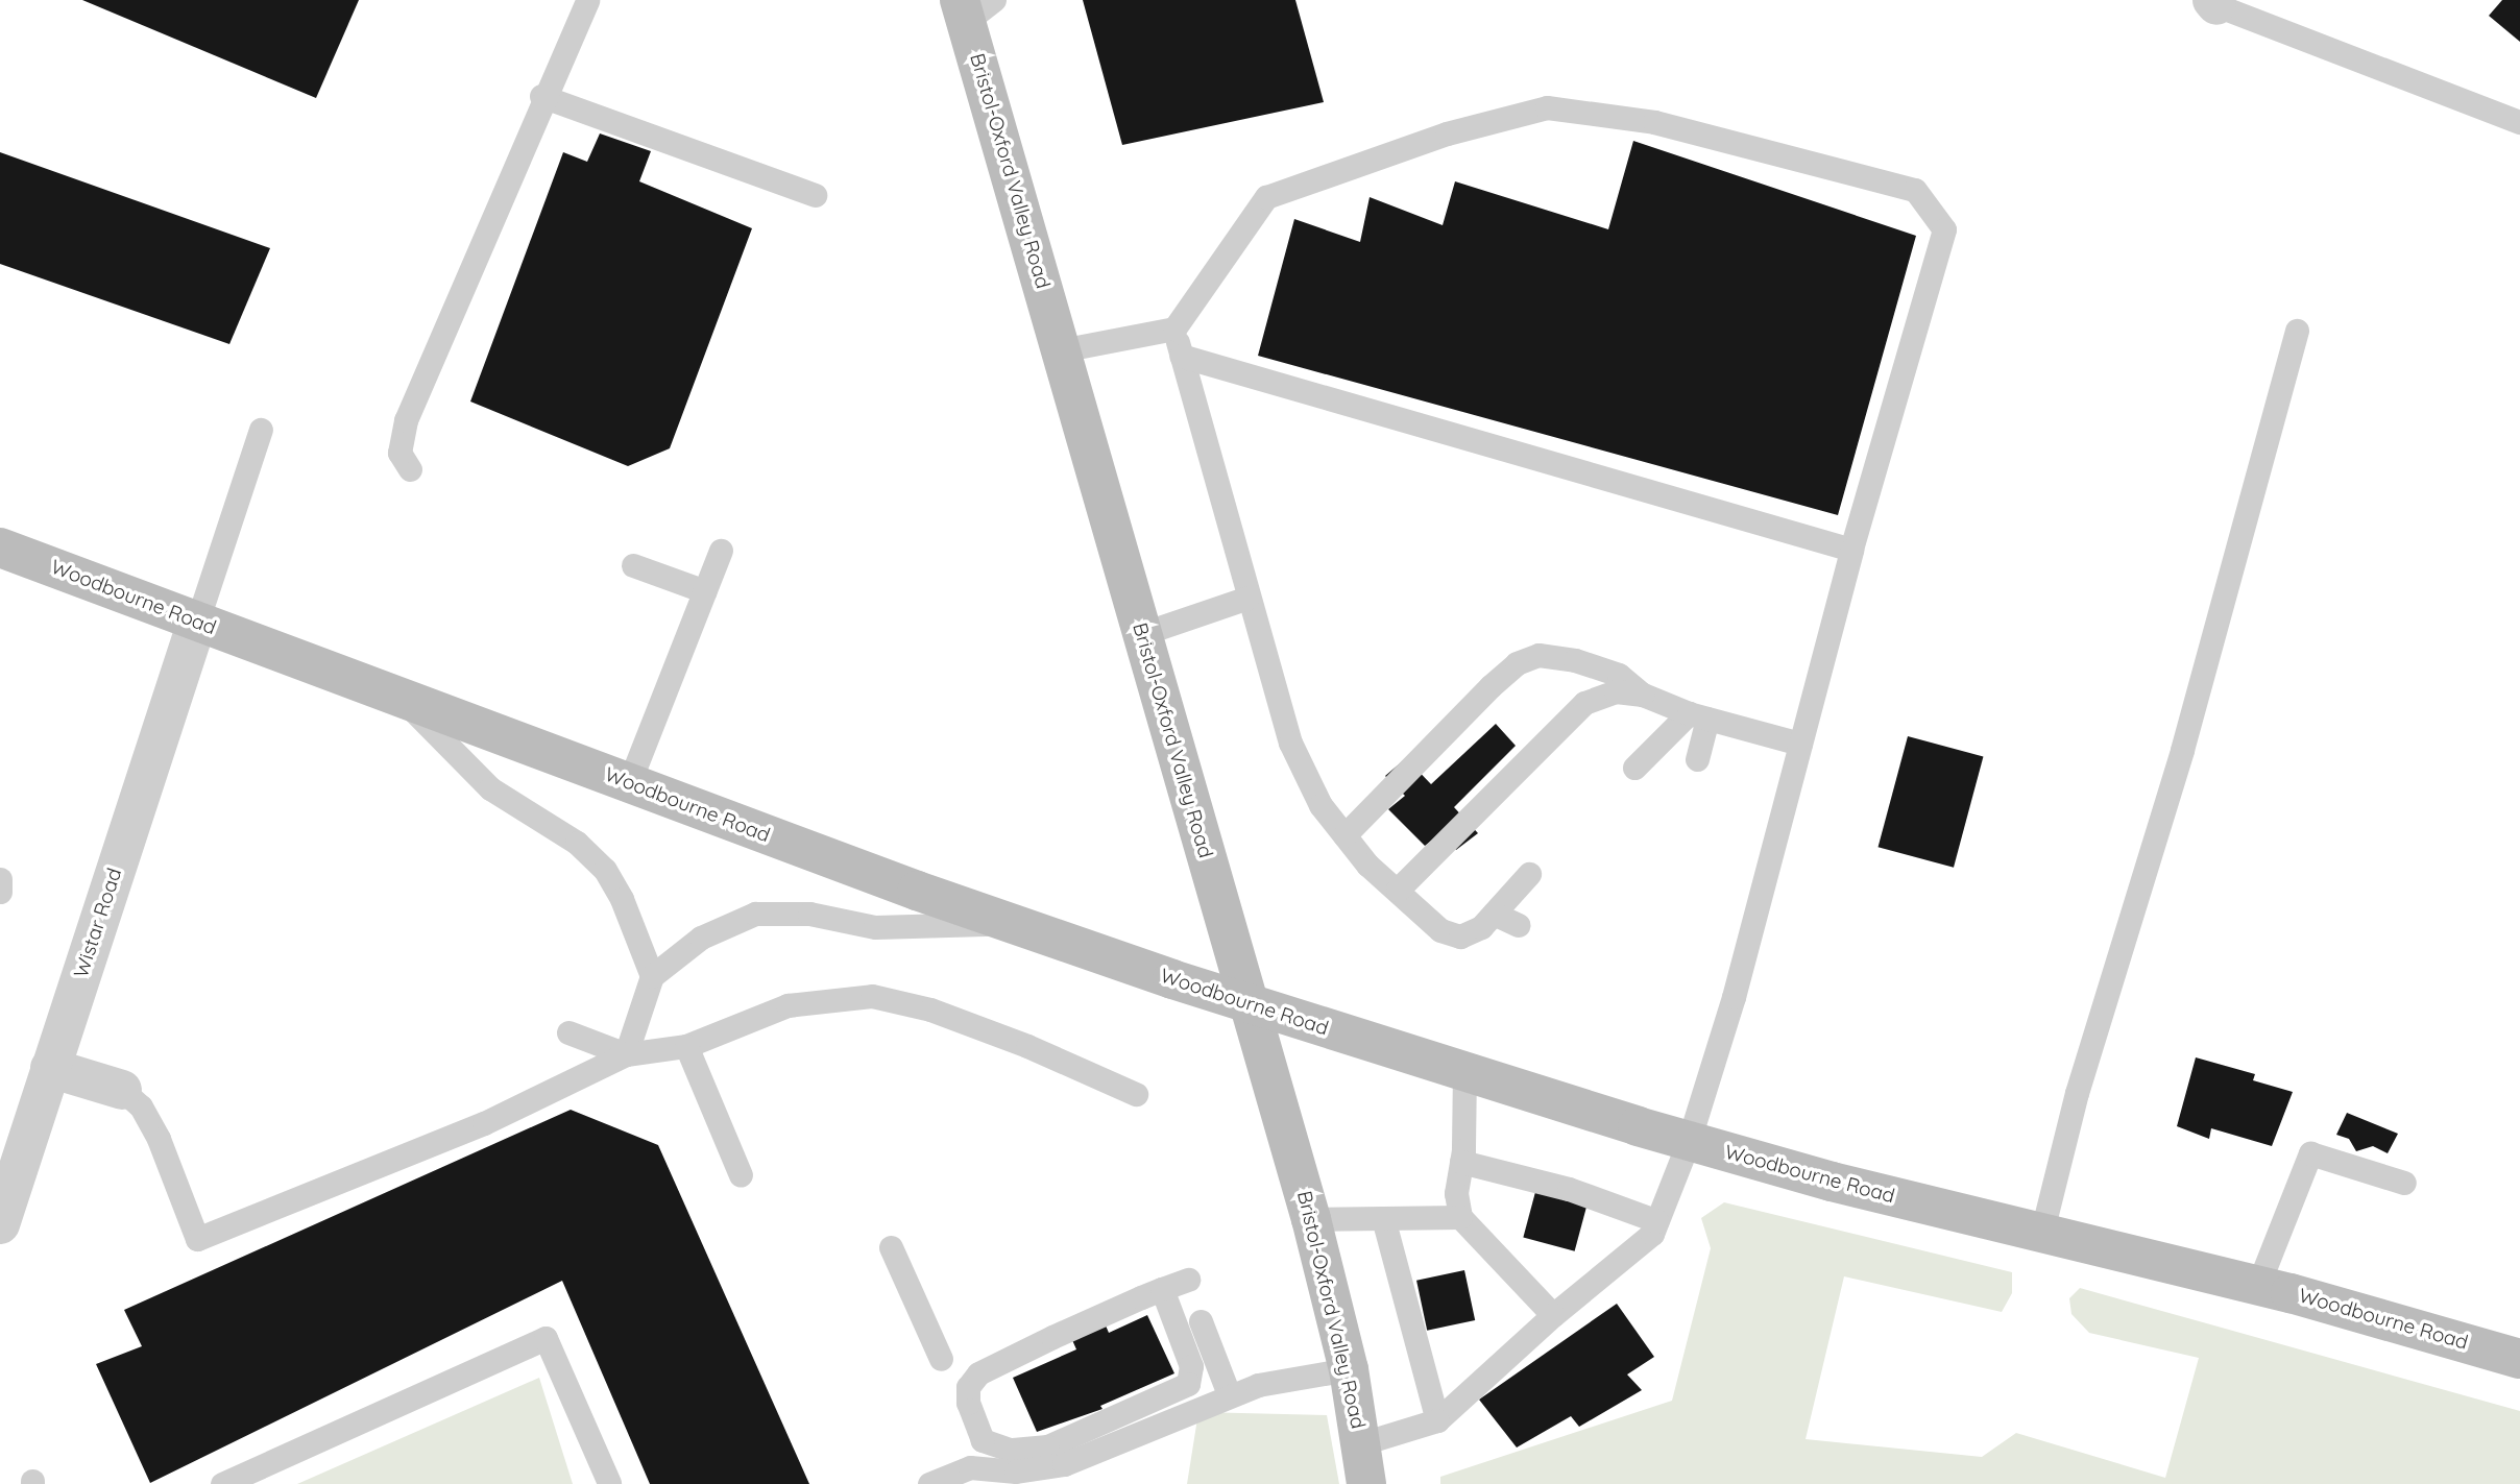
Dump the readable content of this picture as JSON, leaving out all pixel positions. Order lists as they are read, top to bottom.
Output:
{
  "streets": {
    "main road": ["Bristol-Oxford Valley Road", "Woodbourne Road"],
    "street": ["Wistar Road"]
  },
  "crossings": [
    ["Bristol-Oxford Valley Road", "Woodbourne Road"],
    ["Woodbourne Road", "Wistar Road"]
  ]
}
